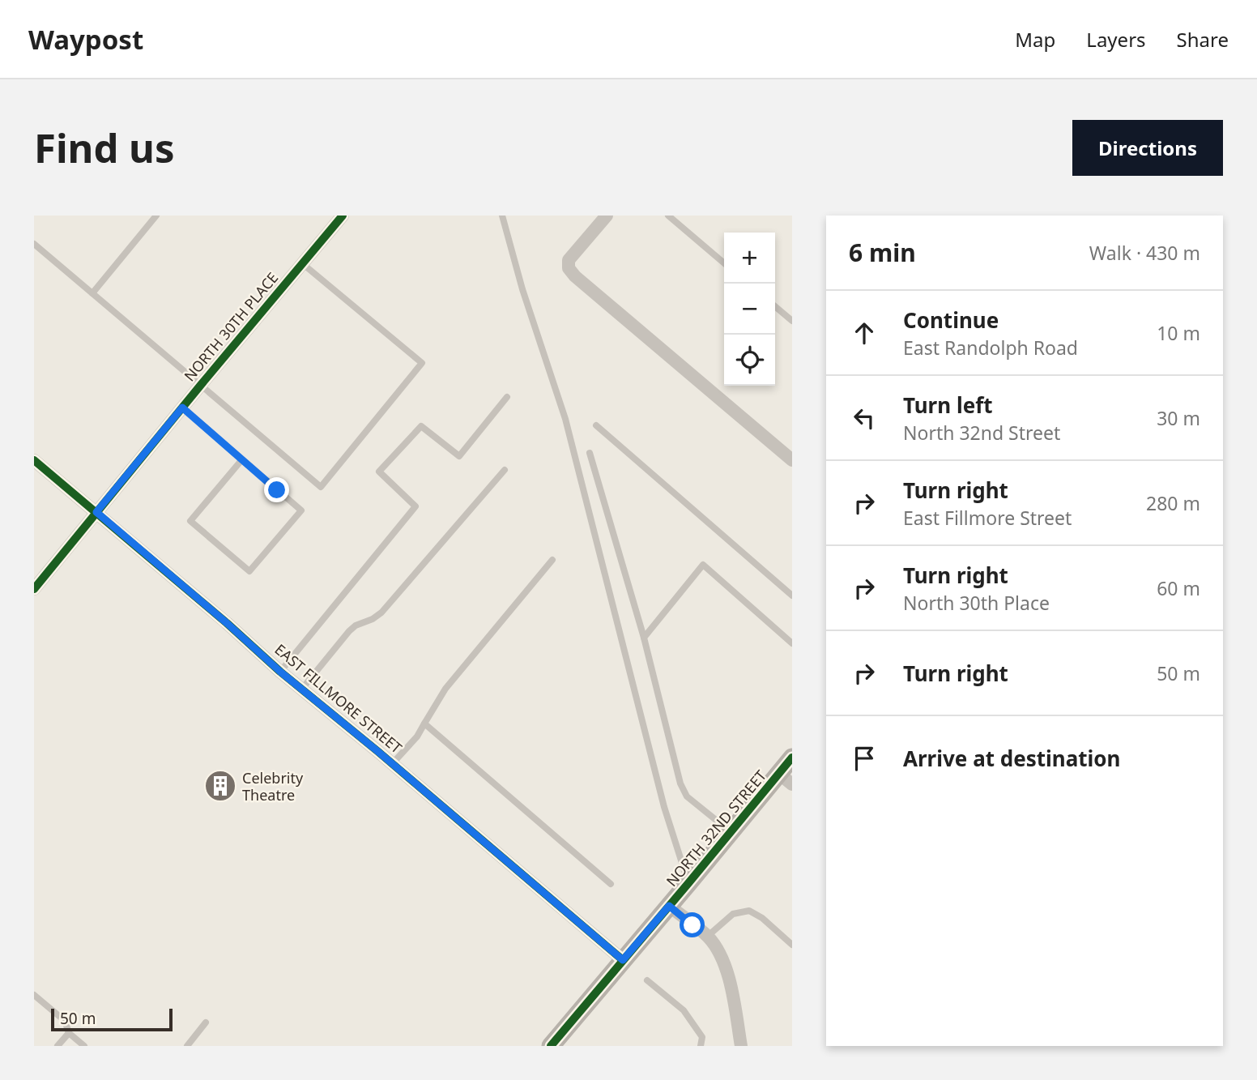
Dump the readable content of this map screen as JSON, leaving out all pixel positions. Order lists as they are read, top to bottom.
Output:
{
  "streets": {
    "main road": ["NORTH 32ND STREET"],
    "street": ["NORTH 30TH PLACE", "EAST FILLMORE STREET"]
  },
  "crossings": [
    ["NORTH 30TH PLACE", "EAST FILLMORE STREET"],
    ["EAST FILLMORE STREET", "NORTH 32ND STREET"]
  ],
  "places": {
    "building": ["Celebrity Theatre"]
  },
  "scale_bar": "50 m",
  "page": {
    "header": "Waypost",
    "nav": ["Map", "Layers", "Share"],
    "buttons": "Directions",
    "title": "Find us",
    "heading": ["6 min", "Walk · 430 m"],
    "map_buttons": ["+", "−"],
    "list": [
      ["Continue", "East Randolph Road", "10 m"],
      ["Turn left", "North 32nd Street", "30 m"],
      ["Turn right", "East Fillmore Street", "280 m"],
      ["Turn right", "North 30th Place", "60 m"],
      ["Turn right", "50 m"],
      "Arrive at destination"
    ],
    "scale": "50 m"
  }
}
